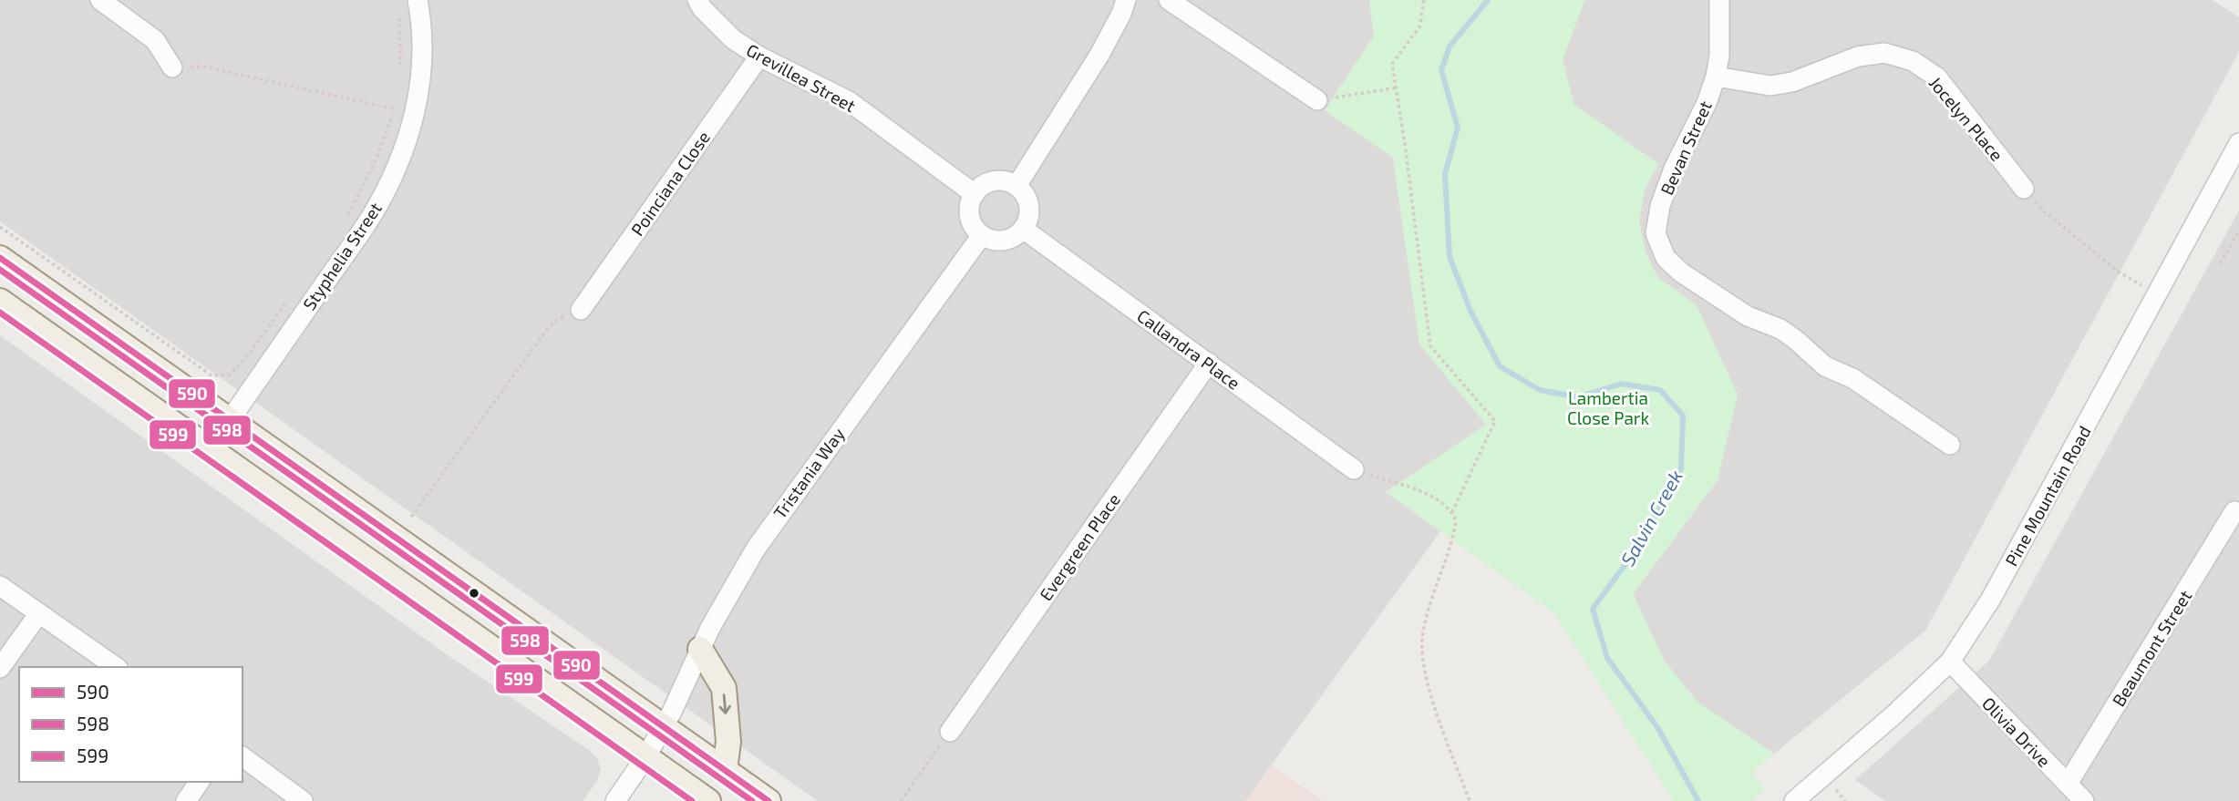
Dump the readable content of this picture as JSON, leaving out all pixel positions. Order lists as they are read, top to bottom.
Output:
{
  "streets": {
    "street": [
      "Grevillea Street",
      "Jocelyn Place",
      "Bevan Street",
      "Poinciana Close",
      "Styphelia Street",
      "Callandra Place",
      "Tristania Way",
      "Pine Mountain Road",
      "Evergreen Place",
      "Beaumont Street",
      "Olivia Drive"
    ]
  },
  "crossings": [
    ["Grevillea Street", "Poinciana Close"],
    ["Grevillea Street", "Callandra Place"],
    ["Grevillea Street", "Tristania Way"],
    ["Jocelyn Place", "Bevan Street"],
    ["Callandra Place", "Tristania Way"],
    ["Callandra Place", "Evergreen Place"],
    ["Pine Mountain Road", "Olivia Drive"],
    ["Beaumont Street", "Olivia Drive"]
  ],
  "water": ["Salvin Creek"],
  "parks": ["Lambertia Close Park"],
  "lines": ["transit line 590", "transit line 598", "transit line 599"],
  "legend": ["590", "598", "599"]
}
